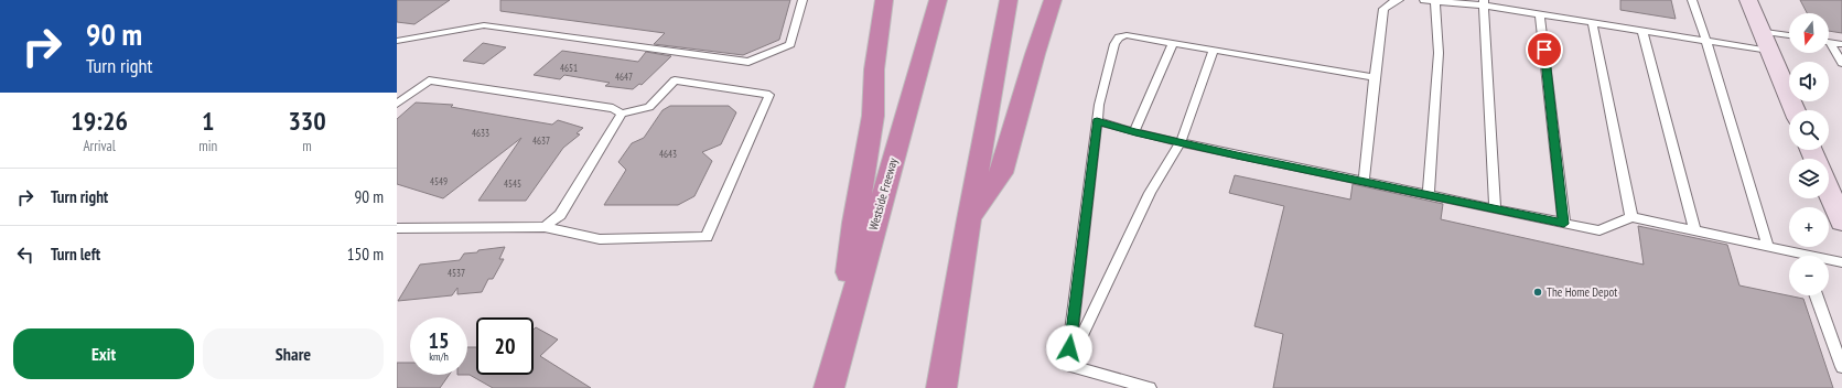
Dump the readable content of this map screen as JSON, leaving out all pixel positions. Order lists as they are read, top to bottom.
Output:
{
  "streets": {
    "highway": ["Westside Freeway"]
  },
  "places": ["The Home Depot"],
  "house_numbers": [
    "4651",
    "4647",
    "4633",
    "4637",
    "4643",
    "4549",
    "4545",
    "4537"
  ],
  "north": "bottom",
  "page": {
    "turn": ["90 m", "Turn right"],
    "map_buttons": ["+", "−"],
    "eta": [
      "19:26",
      "Arrival",
      "1",
      "min",
      "330",
      "m"
    ],
    "list": [
      {
        "name": "Turn right",
        "value": "90 m"
      },
      {
        "name": "Turn left",
        "value": "150 m"
      }
    ],
    "speed": "15 km/h",
    "limit": "20",
    "buttons": ["Exit", "Share"]
  }
}
